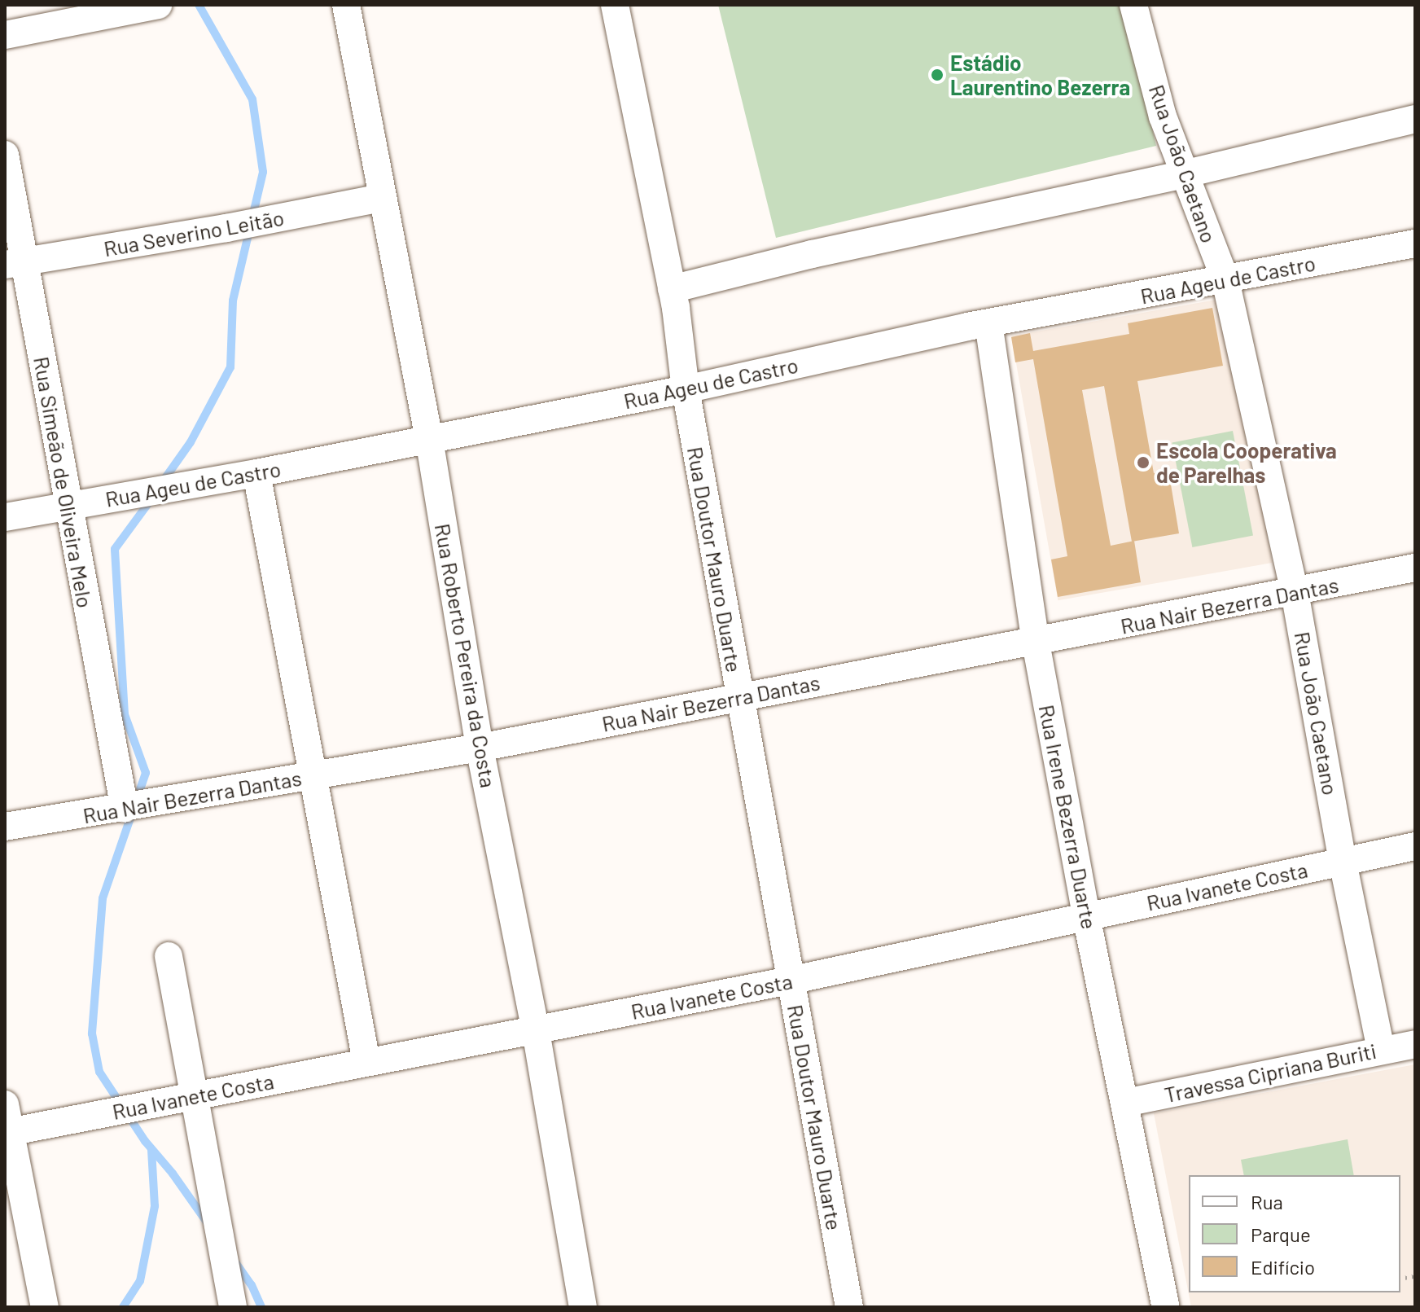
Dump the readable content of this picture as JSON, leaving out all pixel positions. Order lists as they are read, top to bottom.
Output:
{
  "streets": {
    "street": [
      "Rua João Caetano",
      "Rua Severino Leitão",
      "Rua Ageu de Castro",
      "Rua Simeão de Oliveira Melo",
      "Rua Doutor Mauro Duarte",
      "Rua Nair Bezerra Dantas",
      "Rua Roberto Pereira da Costa",
      "Rua Irene Bezerra Duarte",
      "Rua Ivanete Costa",
      "Travessa Cipriana Buriti"
    ]
  },
  "crossings": [
    ["Rua João Caetano", "Rua Ageu de Castro"],
    ["Rua João Caetano", "Rua Nair Bezerra Dantas"],
    ["Rua João Caetano", "Rua Ivanete Costa"],
    ["Rua João Caetano", "Travessa Cipriana Buriti"],
    ["Rua Severino Leitão", "Rua Simeão de Oliveira Melo"],
    ["Rua Severino Leitão", "Rua Roberto Pereira da Costa"],
    ["Rua Ageu de Castro", "Rua Simeão de Oliveira Melo"],
    ["Rua Ageu de Castro", "Rua Doutor Mauro Duarte"],
    ["Rua Ageu de Castro", "Rua Roberto Pereira da Costa"],
    ["Rua Ageu de Castro", "Rua Irene Bezerra Duarte"],
    ["Rua Simeão de Oliveira Melo", "Rua Nair Bezerra Dantas"],
    ["Rua Doutor Mauro Duarte", "Rua Nair Bezerra Dantas"],
    ["Rua Doutor Mauro Duarte", "Rua Ivanete Costa"],
    ["Rua Nair Bezerra Dantas", "Rua Roberto Pereira da Costa"],
    ["Rua Nair Bezerra Dantas", "Rua Irene Bezerra Duarte"],
    ["Rua Roberto Pereira da Costa", "Rua Ivanete Costa"],
    ["Rua Irene Bezerra Duarte", "Rua Ivanete Costa"],
    ["Rua Irene Bezerra Duarte", "Travessa Cipriana Buriti"]
  ],
  "places": ["Estádio Laurentino Bezerra", "Escola Cooperativa de Parelhas"],
  "legend": ["Rua", "Parque", "Edifício"]
}
